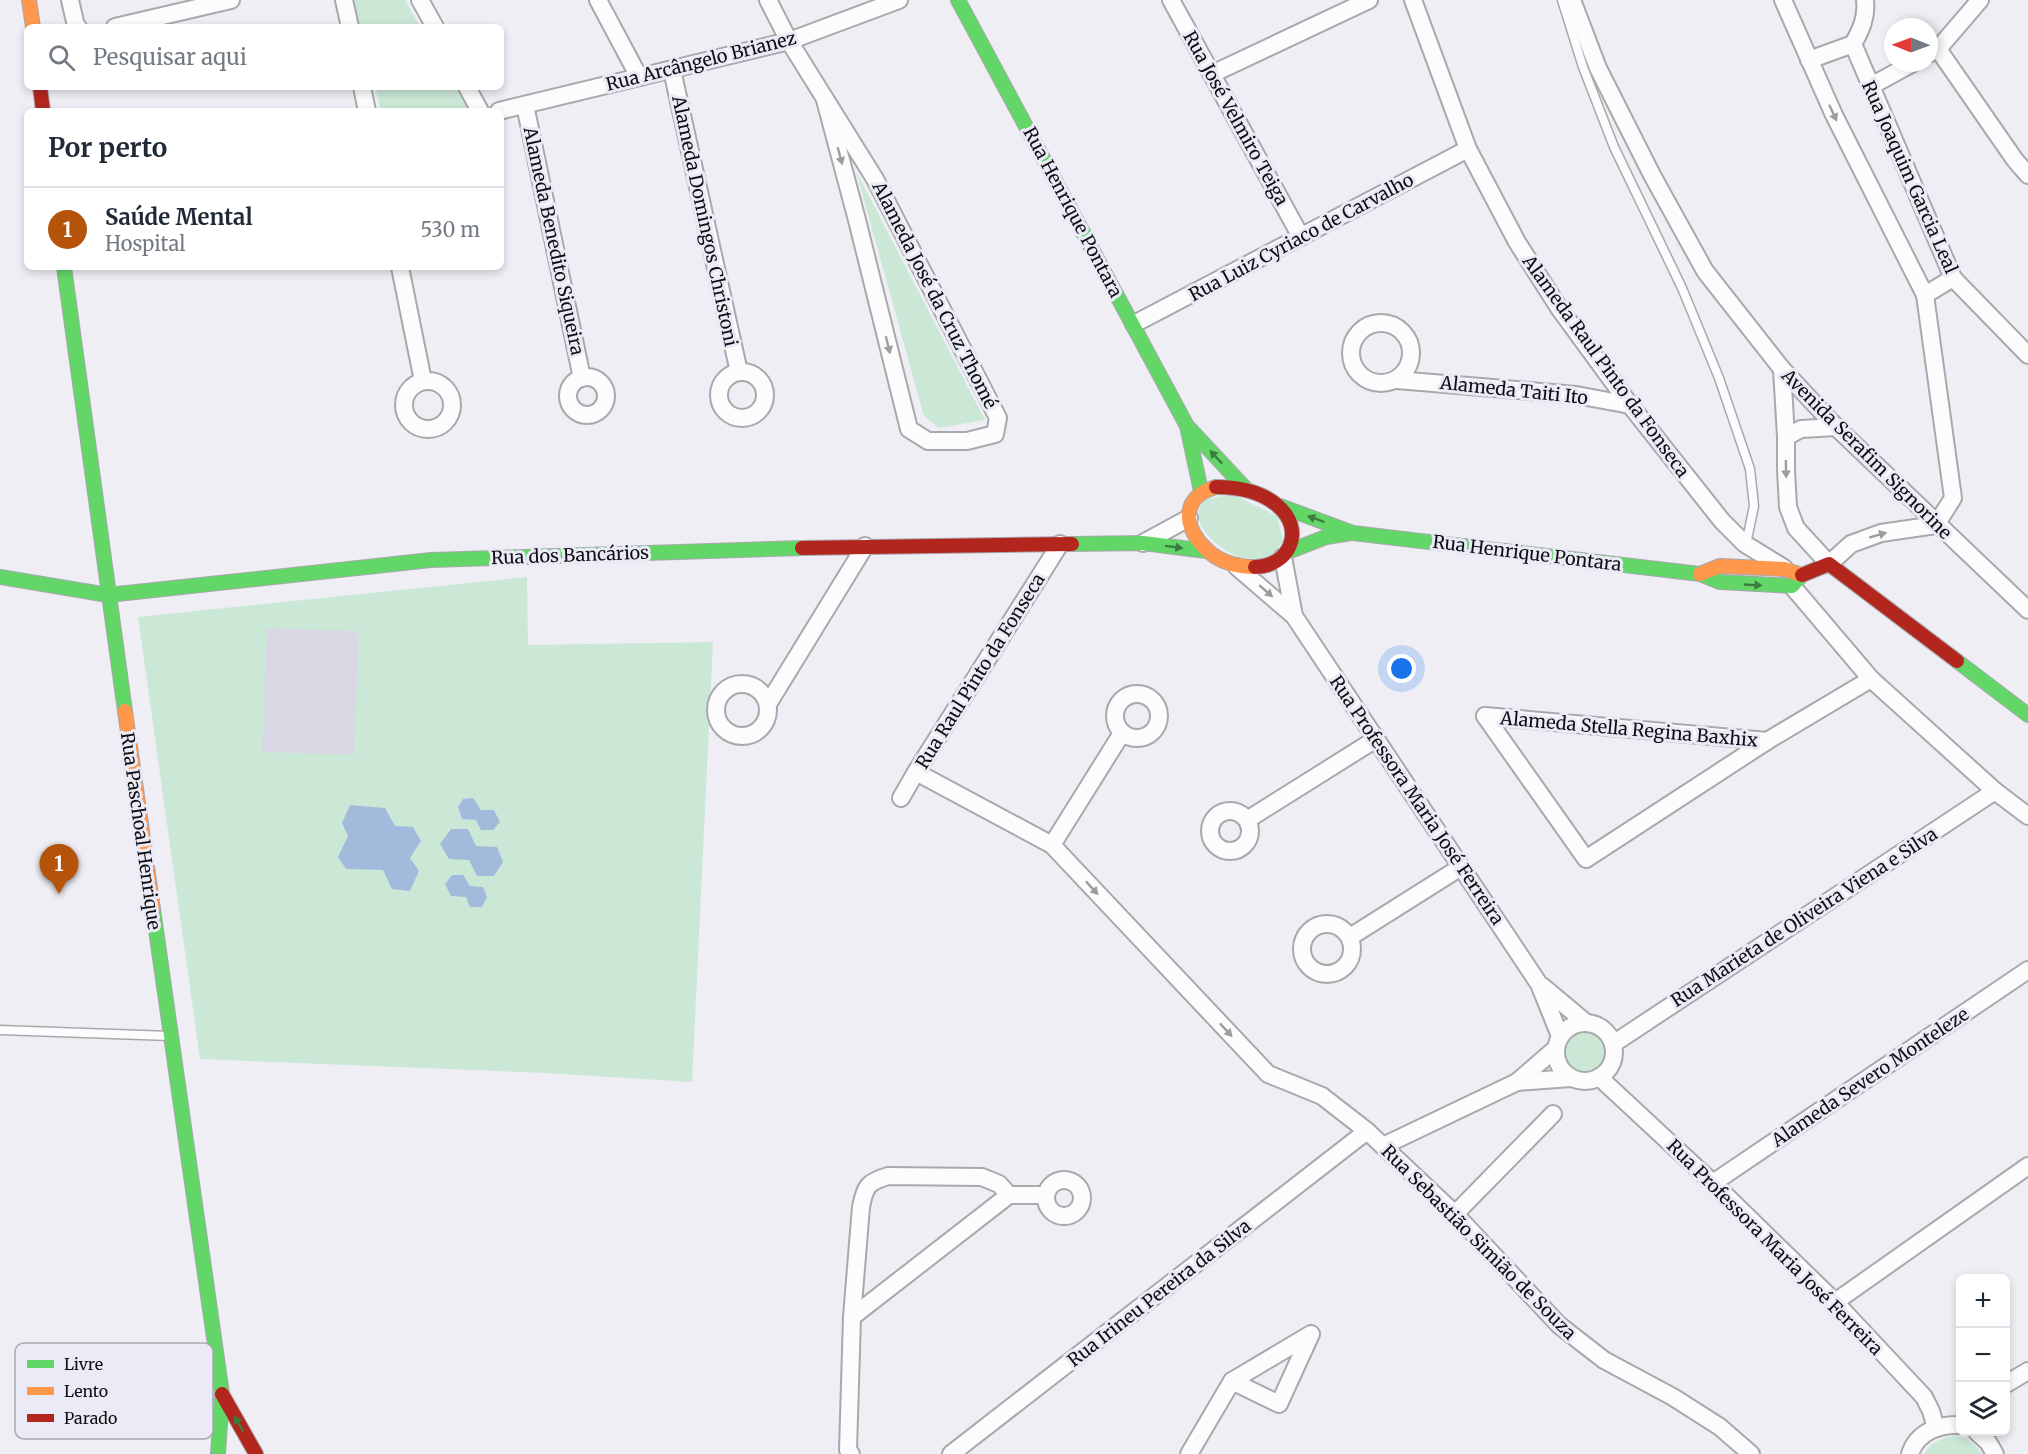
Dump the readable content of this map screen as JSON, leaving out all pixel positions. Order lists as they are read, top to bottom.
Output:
{
  "streets": {
    "street": [
      "Rua Arcângelo Brianez",
      "Rua José Velmiro Teiga",
      "Rua Joaquim Garcia Leal",
      "Rua Henrique Pontara",
      "Alameda Domingos Christoni",
      "Rua Luiz Cyriaco de Carvalho",
      "Alameda Benedito Siqueira",
      "Alameda José da Cruz Thomé",
      "Alameda Raul Pinto da Fonseca",
      "Alameda Taiti Ito",
      "Avenida Serafim Signorine",
      "Rua dos Bancários",
      "Rua Raul Pinto da Fonseca",
      "Alameda Stella Regina Baxhix",
      "Rua Professora Maria José Ferreira",
      "Rua Paschoal Henrique",
      "Rua Marieta de Oliveira Viena e Silva",
      "Alameda Severo Monteleze",
      "Rua Sebastião Simião de Souza",
      "Rua Irineu Pereira da Silva"
    ]
  },
  "crossings": [
    ["Rua Arcângelo Brianez", "Alameda Domingos Christoni"],
    ["Rua Arcângelo Brianez", "Alameda Benedito Siqueira"],
    ["Rua Arcângelo Brianez", "Alameda José da Cruz Thomé"],
    ["Rua José Velmiro Teiga", "Rua Luiz Cyriaco de Carvalho"],
    ["Rua Joaquim Garcia Leal", "Avenida Serafim Signorine"],
    ["Rua Henrique Pontara", "Rua Luiz Cyriaco de Carvalho"],
    ["Rua Henrique Pontara", "Alameda Raul Pinto da Fonseca"],
    ["Rua Henrique Pontara", "Rua dos Bancários"],
    ["Rua Henrique Pontara", "Rua Professora Maria José Ferreira"],
    ["Rua Luiz Cyriaco de Carvalho", "Alameda Raul Pinto da Fonseca"],
    ["Alameda Raul Pinto da Fonseca", "Alameda Taiti Ito"],
    ["Rua dos Bancários", "Rua Raul Pinto da Fonseca"],
    ["Rua dos Bancários", "Rua Professora Maria José Ferreira"],
    ["Rua dos Bancários", "Rua Paschoal Henrique"],
    ["Rua Raul Pinto da Fonseca", "Rua Sebastião Simião de Souza"],
    ["Rua Professora Maria José Ferreira", "Rua Marieta de Oliveira Viena e Silva"],
    ["Rua Professora Maria José Ferreira", "Alameda Severo Monteleze"],
    ["Rua Sebastião Simião de Souza", "Rua Irineu Pereira da Silva"]
  ],
  "one_way": ["Rua Sebastião Simião de Souza"],
  "legend": ["Livre", "Lento", "Parado"],
  "north": "left",
  "page": {
    "search": "Pesquisar aqui",
    "heading": "Por perto",
    "list": [
      {
        "mark": "1",
        "name": "Saúde Mental",
        "note": "Hospital",
        "value": "530 m"
      }
    ],
    "pins": "1",
    "map_buttons": ["+", "−"]
  }
}
